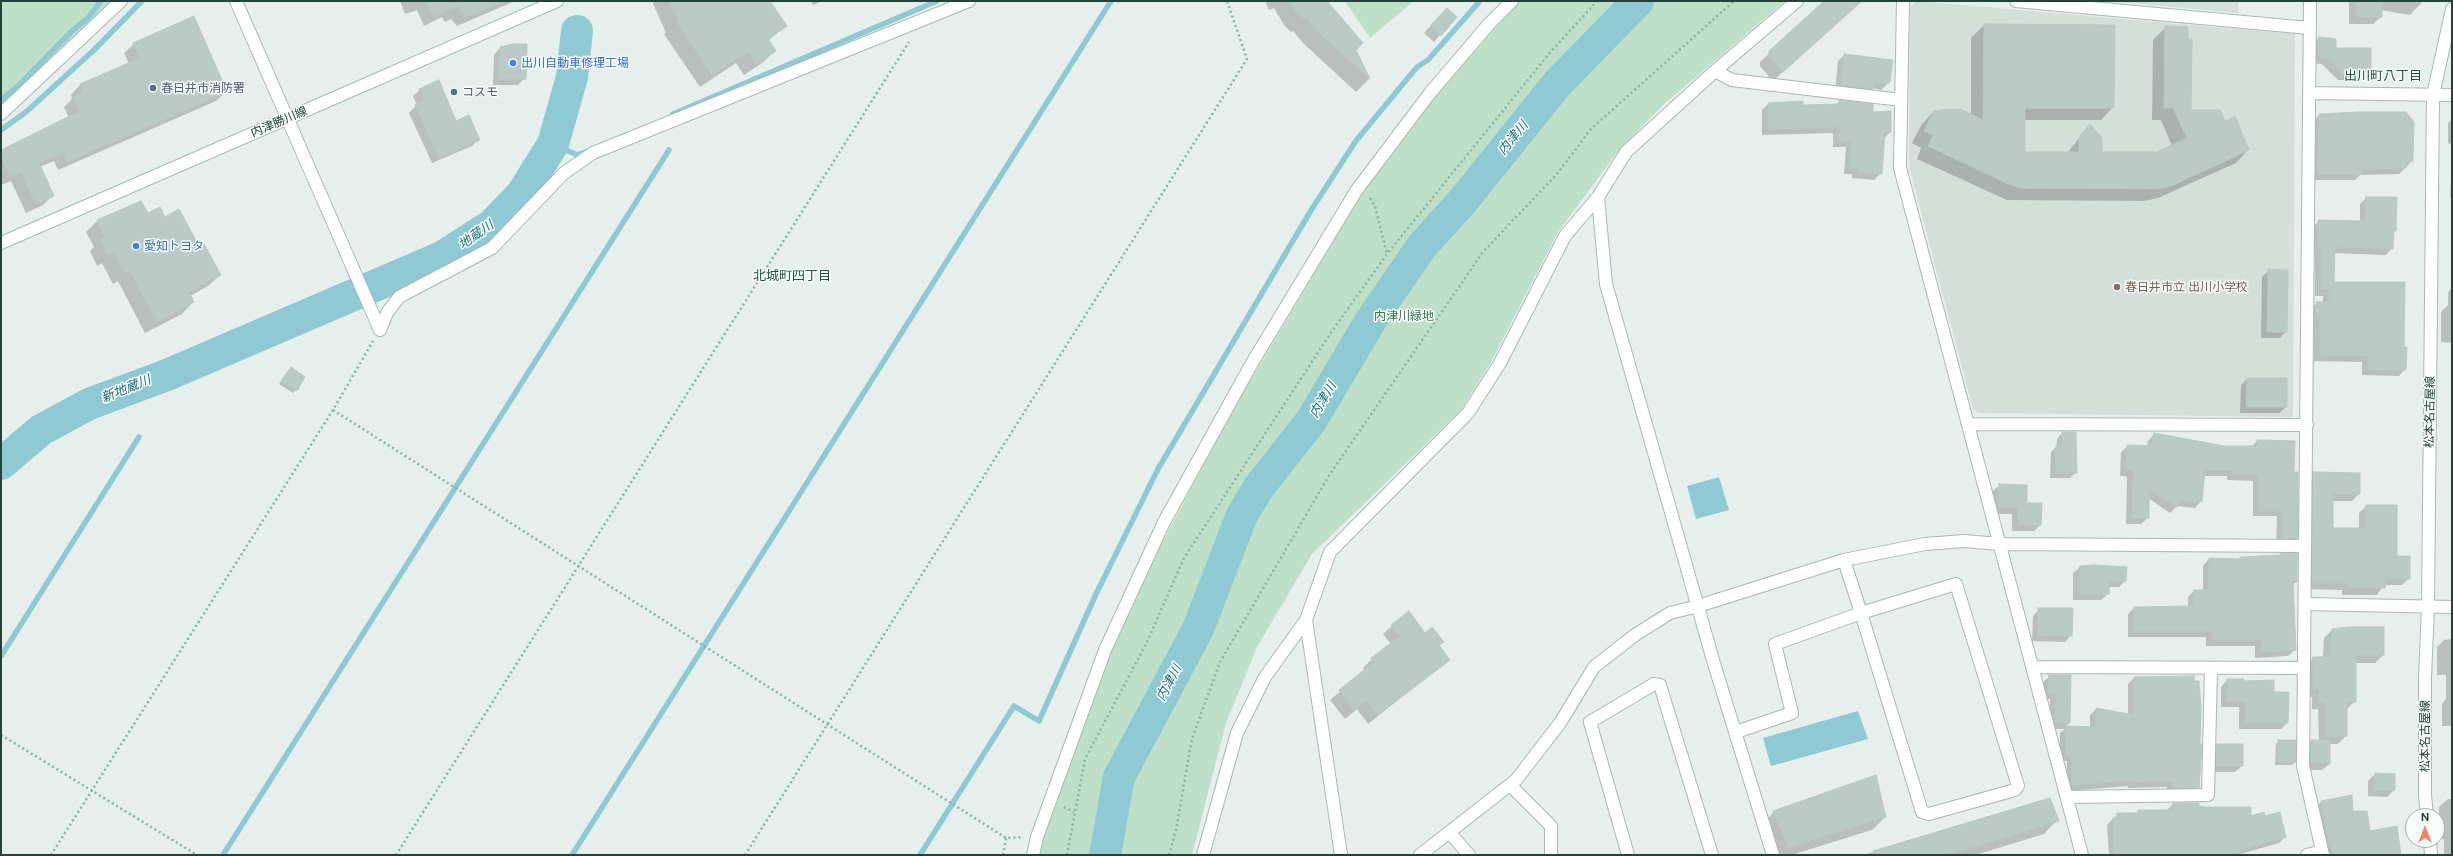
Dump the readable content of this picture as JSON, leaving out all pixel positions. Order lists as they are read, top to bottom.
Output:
{
  "streets": {
    "street": ["内津勝川線", "松本名古屋線"]
  },
  "districts": ["出川町八丁目", "北城町四丁目"],
  "water": ["内津川", "地蔵川", "新地蔵川"],
  "parks": ["内津川緑地"],
  "places": [
    "出川自動車修理工場",
    "春日井市消防署",
    "コスモ",
    "愛知トヨタ",
    "春日井市立 出川小学校"
  ],
  "north": "top"
}
